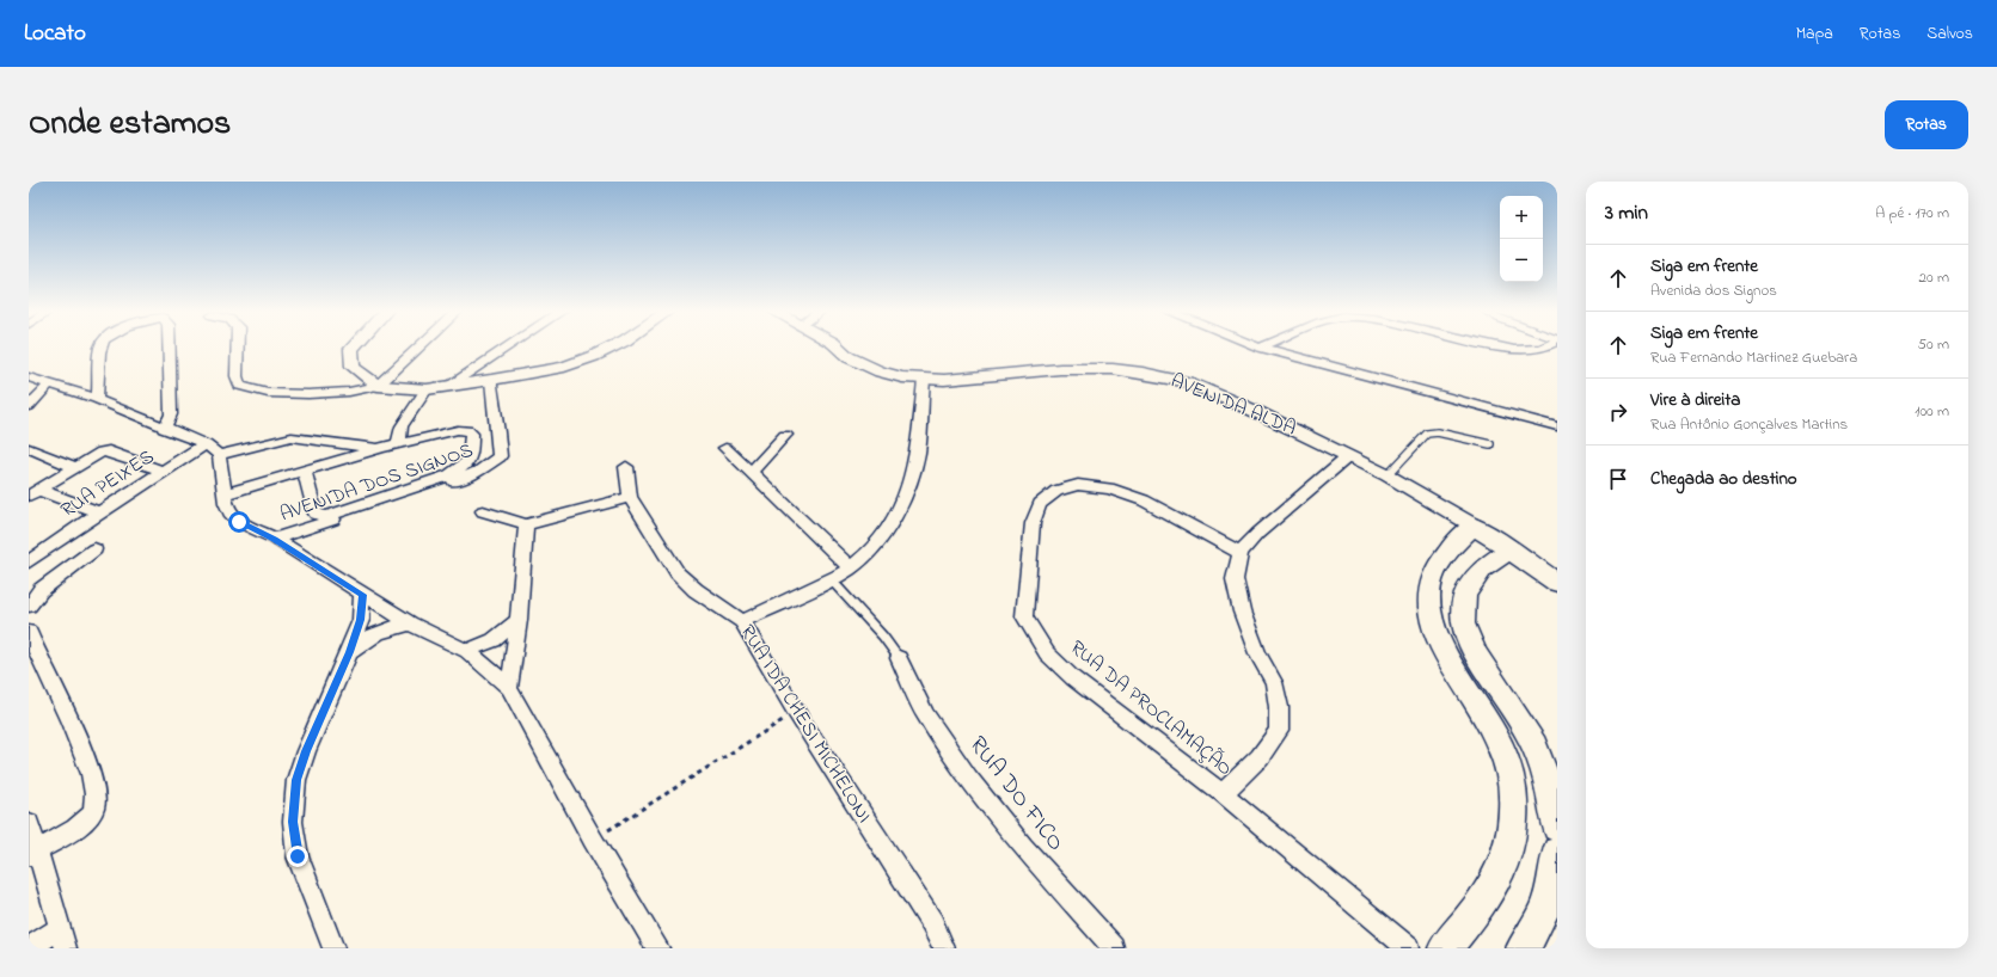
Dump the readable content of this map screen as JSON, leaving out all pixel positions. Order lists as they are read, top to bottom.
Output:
{
  "streets": {
    "main road": ["AVENIDA ALDA"],
    "street": [
      "AVENIDA DOS SIGNOS",
      "RUA PEIXES",
      "RUA DA PROCLAMAÇÃO",
      "RUA IDA CHESI MICHELONI",
      "RUA DO FICO"
    ]
  },
  "page": {
    "header": "Locato",
    "nav": ["Mapa", "Rotas", "Salvos"],
    "title": "Onde estamos",
    "buttons": "Rotas",
    "heading": ["3 min", "A pé · 170 m"],
    "map_buttons": ["+", "−"],
    "list": [
      ["Siga em frente", "Avenida dos Signos", "20 m"],
      ["Siga em frente", "Rua Fernando Martinez Guebara", "50 m"],
      ["Vire à direita", "Rua Antônio Gonçalves Martins", "100 m"],
      "Chegada ao destino"
    ]
  }
}
